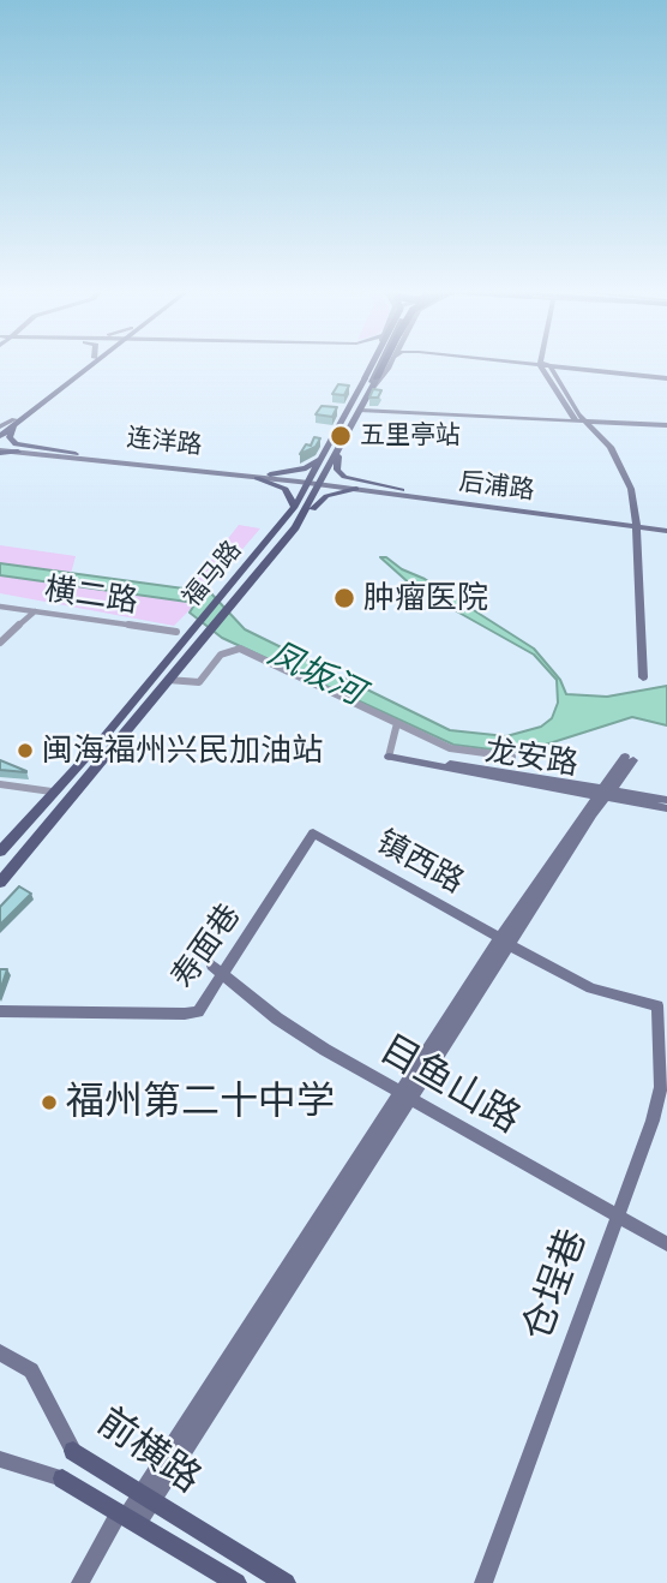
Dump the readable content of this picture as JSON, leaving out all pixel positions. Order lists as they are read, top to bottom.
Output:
{
  "streets": {
    "main road": [
      "连洋路",
      "后浦路",
      "福马路",
      "龙安路",
      "镇西路",
      "寿面巷",
      "目鱼山路",
      "仓埕巷",
      "前横路"
    ],
    "street": ["横二路"]
  },
  "crossings": [
    ["连洋路", "后浦路"],
    ["连洋路", "福马路"],
    ["后浦路", "福马路"],
    ["镇西路", "寿面巷"],
    ["镇西路", "仓埕巷"],
    ["寿面巷", "目鱼山路"],
    ["目鱼山路", "仓埕巷"]
  ],
  "water": ["凤坂河"],
  "places": [
    "五里亭站",
    "肿瘤医院",
    "闽海福州兴民加油站",
    "福州第二十中学"
  ]
}
